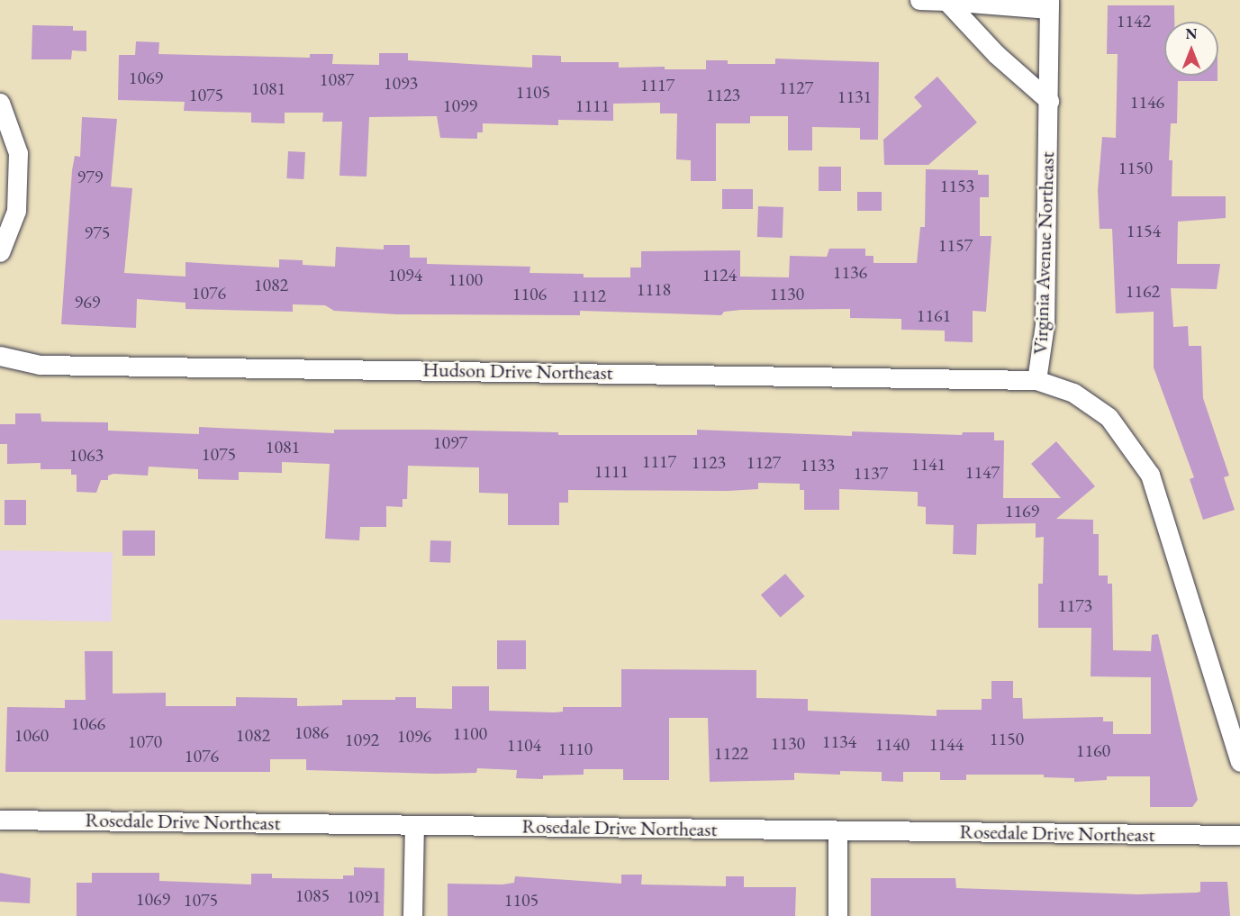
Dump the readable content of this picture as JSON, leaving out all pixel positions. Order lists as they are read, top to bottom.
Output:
{
  "streets": {
    "street": ["Virginia Avenue Northeast", "Hudson Drive Northeast", "Rosedale Drive Northeast"]
  },
  "crossings": [
    ["Virginia Avenue Northeast", "Hudson Drive Northeast"]
  ],
  "house_numbers": [
    "1142",
    "1069",
    "1087",
    "1093",
    "1117",
    "1127",
    "1081",
    "1105",
    "1075",
    "1123",
    "1131",
    "1146",
    "1099",
    "1111",
    "1150",
    "979",
    "1153",
    "1154",
    "975",
    "1157",
    "1136",
    "1094",
    "1124",
    "1100",
    "1082",
    "1118",
    "1162",
    "1076",
    "1106",
    "1130",
    "1112",
    "969",
    "1161",
    "1097",
    "1081",
    "1075",
    "1063",
    "1117",
    "1123",
    "1127",
    "1141",
    "1133",
    "1111",
    "1147",
    "1137",
    "1169",
    "1173",
    "1066",
    "1086",
    "1100",
    "1060",
    "1082",
    "1096",
    "1150",
    "1092",
    "1070",
    "1134",
    "1130",
    "1140",
    "1144",
    "1104",
    "1110",
    "1160",
    "1122",
    "1076",
    "1085",
    "1091",
    "1069",
    "1075",
    "1105"
  ],
  "north": "top"
}
